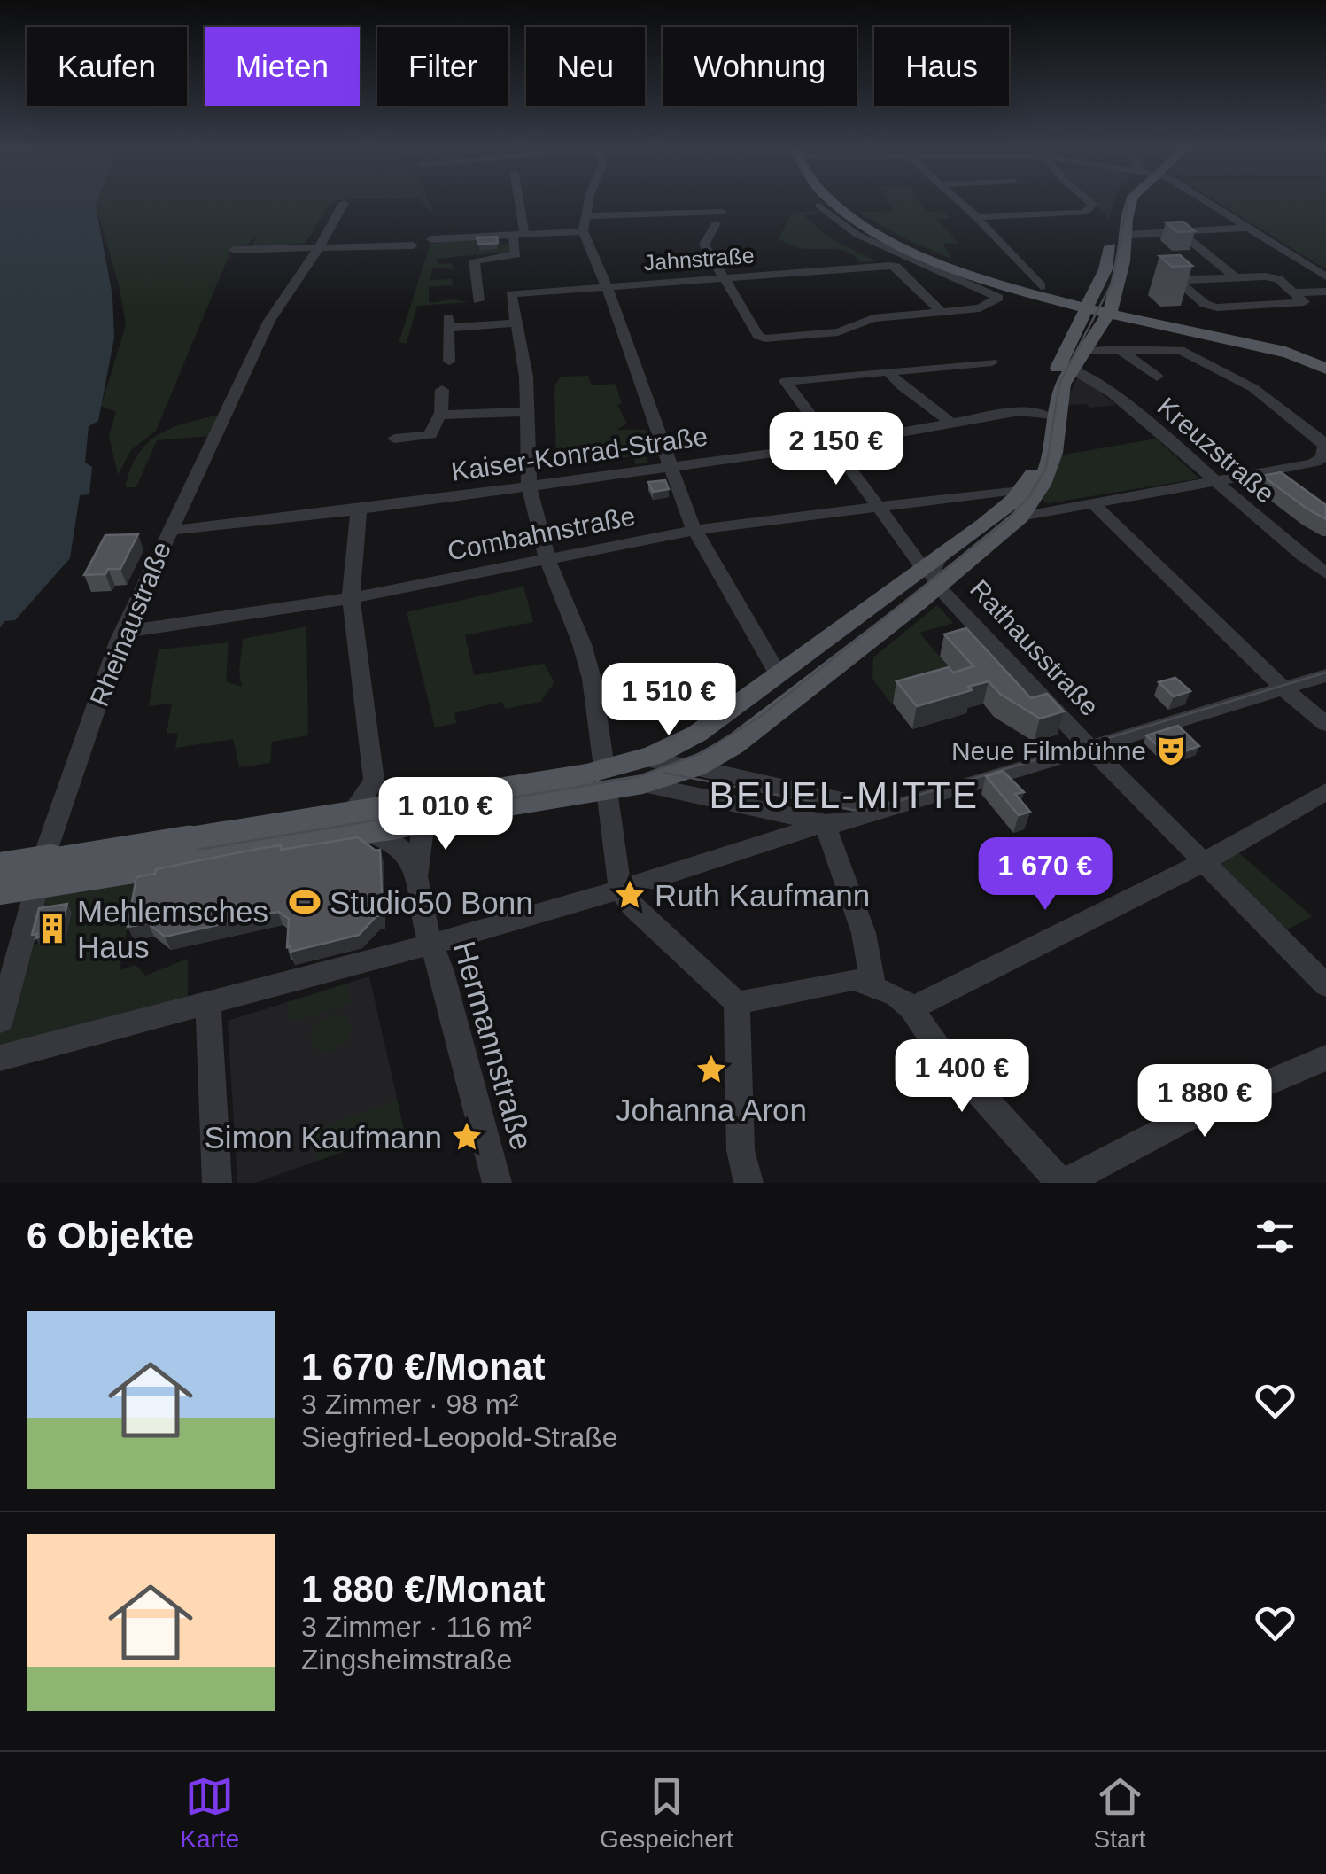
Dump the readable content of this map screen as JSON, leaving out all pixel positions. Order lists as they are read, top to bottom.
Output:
{
  "streets": {
    "street": [
      "Jahnstraße",
      "Kreuzstraße",
      "Kaiser-Konrad-Straße",
      "Combahnstraße",
      "Rheinaustraße",
      "Rathausstraße",
      "Hermannstraße"
    ]
  },
  "crossings": [
    ["Kreuzstraße", "Combahnstraße"],
    ["Kaiser-Konrad-Straße", "Rheinaustraße"],
    ["Kaiser-Konrad-Straße", "Rathausstraße"],
    ["Combahnstraße", "Rheinaustraße"],
    ["Combahnstraße", "Rathausstraße"]
  ],
  "districts": ["BEUEL-MITTE"],
  "places": {
    "theatre": ["Neue Filmbühne"],
    "place": ["Ruth Kaufmann", "Johanna Aron", "Simon Kaufmann"],
    "sports": ["Studio50 Bonn"],
    "building": ["Mehlemsches Haus"]
  },
  "page": {
    "chip": [
      "Kaufen",
      "Mieten",
      "Filter",
      "Neu",
      "Wohnung",
      "Haus"
    ],
    "price": [
      "2 150 €",
      "1 510 €",
      "1 010 €",
      "1 670 €",
      "1 400 €",
      "1 880 €"
    ],
    "heading": "6 Objekte",
    "list": [
      {
        "name": "1 670 €/Monat",
        "note": "3 Zimmer · 98 m² · Siegfried-Leopold-Straße"
      },
      {
        "name": "1 880 €/Monat",
        "note": "3 Zimmer · 116 m² · Zingsheimstraße"
      }
    ],
    "tabs": ["Karte", "Gespeichert", "Start"]
  }
}
